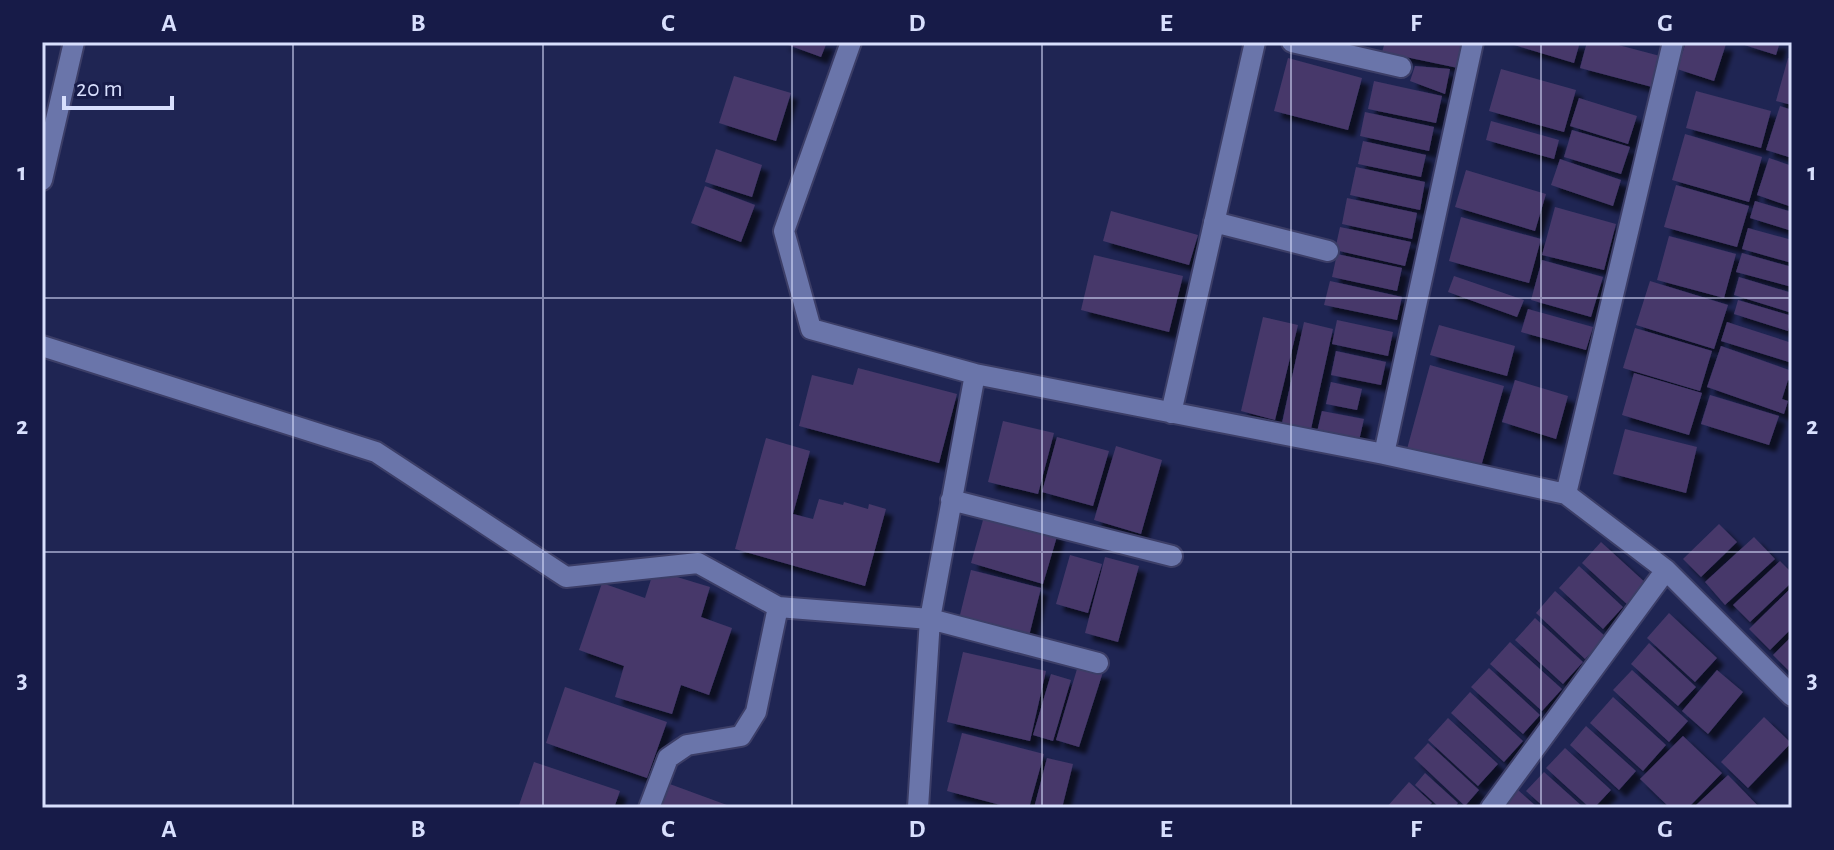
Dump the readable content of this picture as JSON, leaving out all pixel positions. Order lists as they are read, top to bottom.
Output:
{
  "scale_bar": "20 m",
  "grid": {
    "columns": [
      "A",
      "B",
      "C",
      "D",
      "E",
      "F",
      "G"
    ],
    "rows": ["1", "2", "3"]
  }
}
